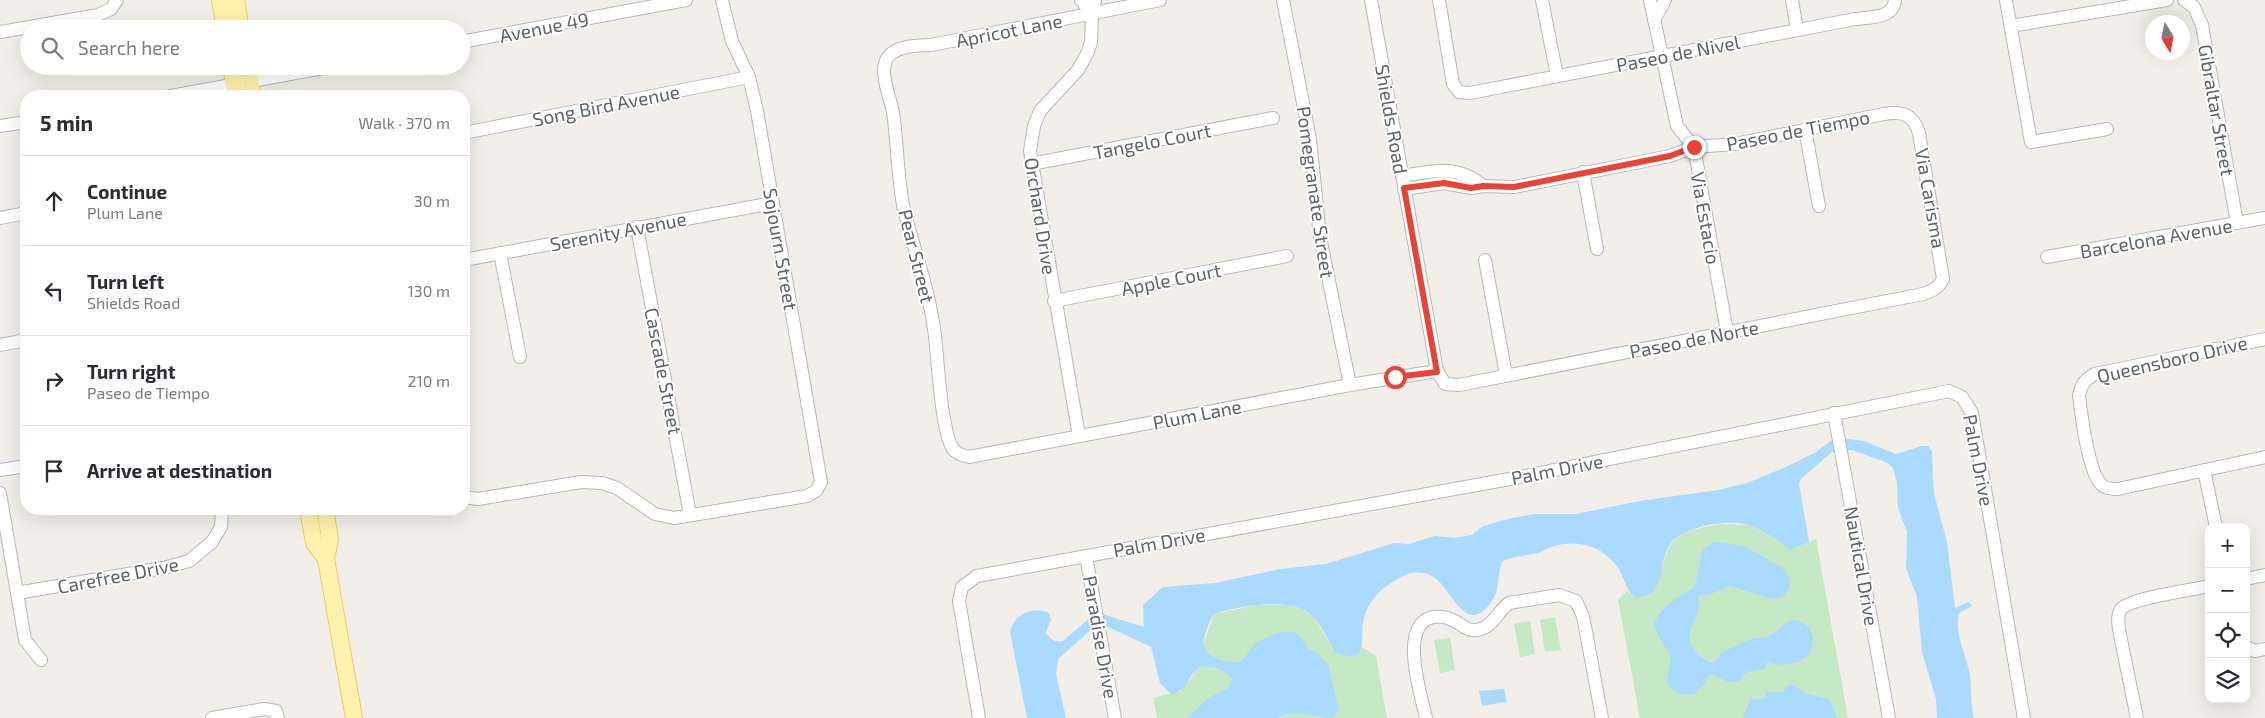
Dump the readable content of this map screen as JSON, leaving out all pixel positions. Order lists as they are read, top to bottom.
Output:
{
  "streets": {
    "street": [
      "Avenue 49",
      "Apricot Lane",
      "Paseo de Nivel",
      "Song Bird Avenue",
      "Gibraltar Street",
      "Shields Road",
      "Paseo de Tiempo",
      "Tangelo Court",
      "Pomegranate Street",
      "Via Carisma",
      "Orchard Drive",
      "Via Estacio",
      "Serenity Avenue",
      "Barcelona Avenue",
      "Sojourn Street",
      "Pear Street",
      "Apple Court",
      "Paseo de Norte",
      "Queensboro Drive",
      "Cascade Street",
      "Plum Lane",
      "Palm Drive",
      "Nautical Drive",
      "Carefree Drive",
      "Paradise Drive"
    ]
  },
  "crossings": [
    ["Apricot Lane", "Orchard Drive"],
    ["Apricot Lane", "Pear Street"],
    ["Paseo de Nivel", "Via Estacio"],
    ["Song Bird Avenue", "Sojourn Street"],
    ["Gibraltar Street", "Barcelona Avenue"],
    ["Shields Road", "Paseo de Tiempo"],
    ["Shields Road", "Paseo de Norte"],
    ["Shields Road", "Plum Lane"],
    ["Paseo de Tiempo", "Via Carisma"],
    ["Paseo de Tiempo", "Via Estacio"],
    ["Tangelo Court", "Orchard Drive"],
    ["Pomegranate Street", "Plum Lane"],
    ["Via Carisma", "Paseo de Norte"],
    ["Orchard Drive", "Apple Court"],
    ["Orchard Drive", "Plum Lane"],
    ["Via Estacio", "Paseo de Norte"],
    ["Serenity Avenue", "Sojourn Street"],
    ["Serenity Avenue", "Cascade Street"],
    ["Sojourn Street", "Cascade Street"],
    ["Pear Street", "Plum Lane"],
    ["Palm Drive", "Nautical Drive"],
    ["Palm Drive", "Paradise Drive"]
  ],
  "north": "bottom",
  "page": {
    "search": "Search here",
    "heading": ["5 min", "Walk · 370 m"],
    "list": [
      ["Continue", "Plum Lane", "30 m"],
      ["Turn left", "Shields Road", "130 m"],
      ["Turn right", "Paseo de Tiempo", "210 m"],
      "Arrive at destination"
    ],
    "map_buttons": ["+", "−"]
  }
}
